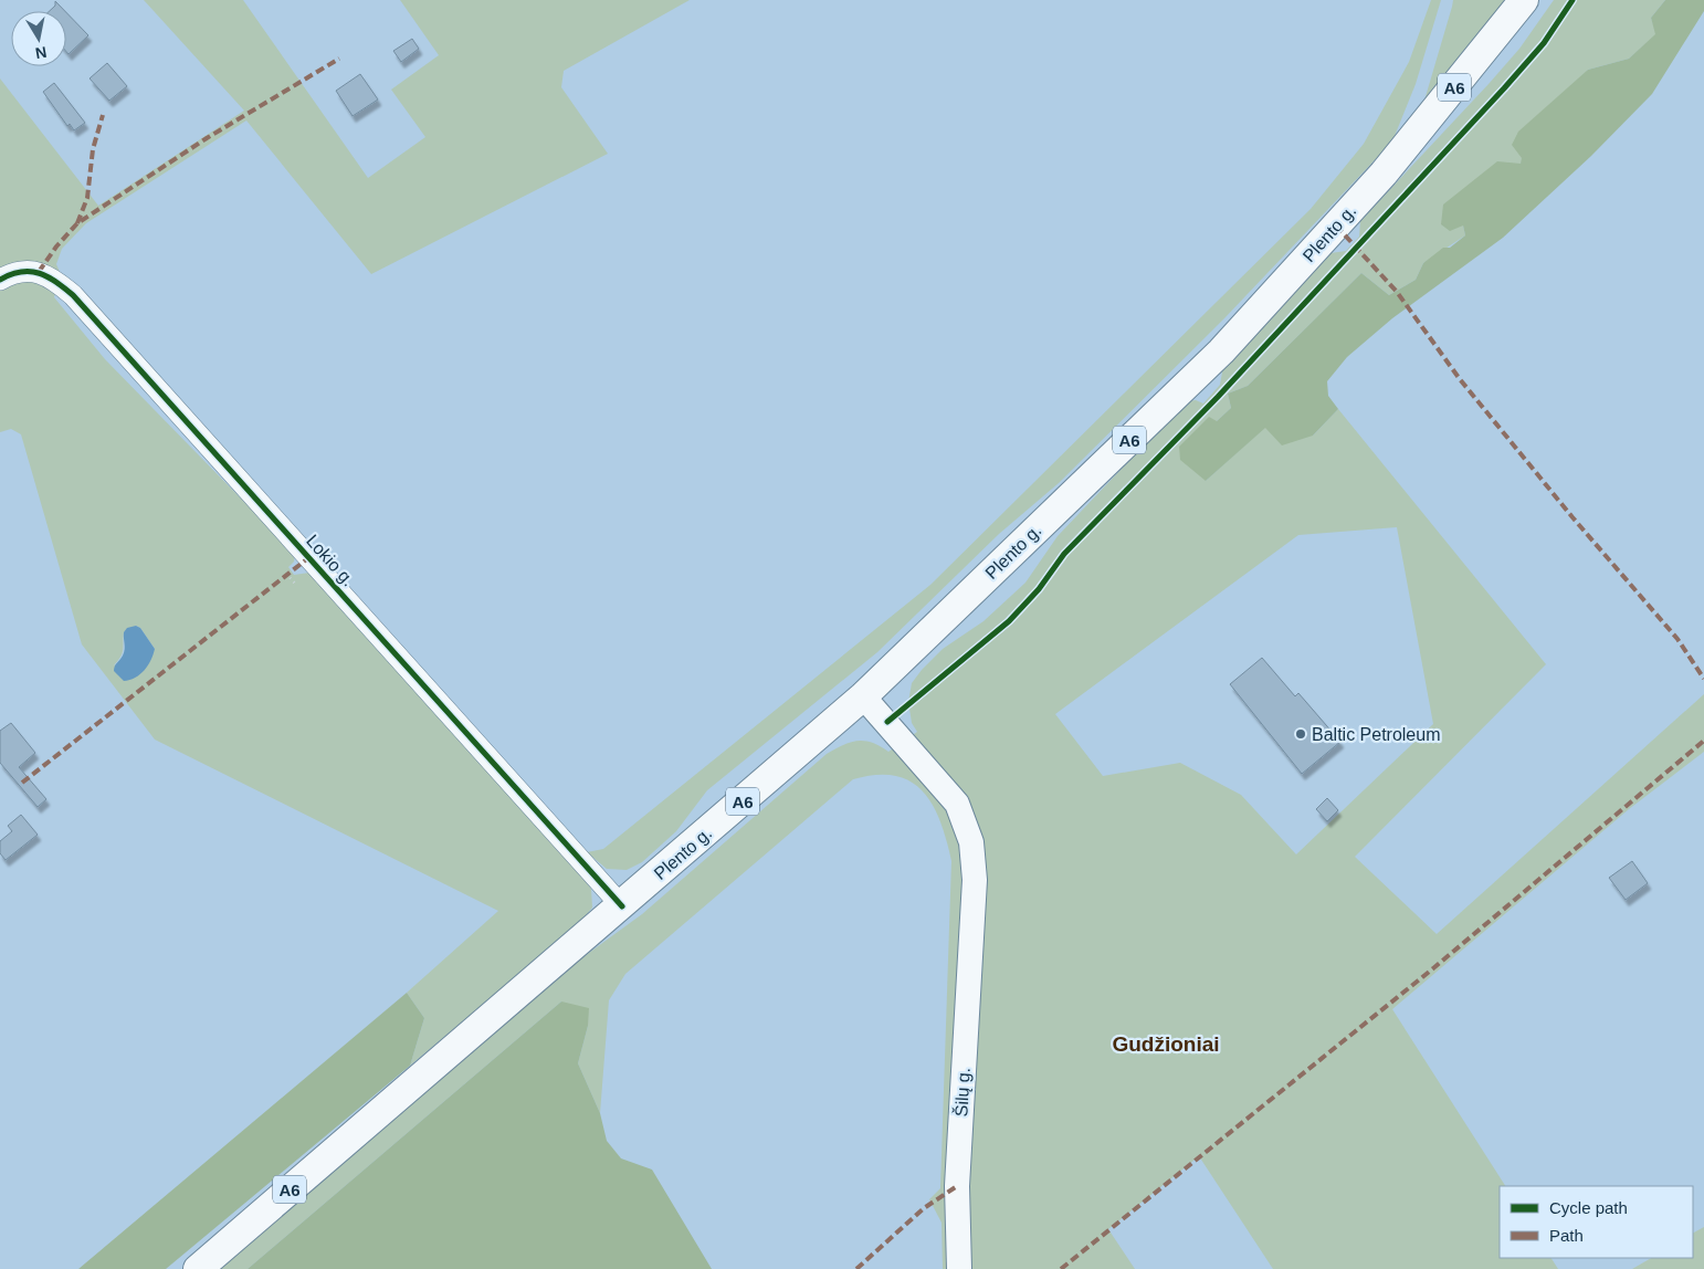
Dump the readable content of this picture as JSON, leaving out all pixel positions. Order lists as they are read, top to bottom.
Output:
{
  "streets": {
    "highway": ["A6", "Plento g."],
    "main road": ["Šilų g."],
    "street": ["Lokio g."]
  },
  "crossings": [
    ["A6", "Plento g."],
    ["A6", "Lokio g."],
    ["Plento g.", "Lokio g."],
    ["Plento g.", "Šilų g."]
  ],
  "districts": ["Gudžioniai"],
  "places": ["Baltic Petroleum"],
  "legend": ["Cycle path", "Path"],
  "north": "bottom"
}
